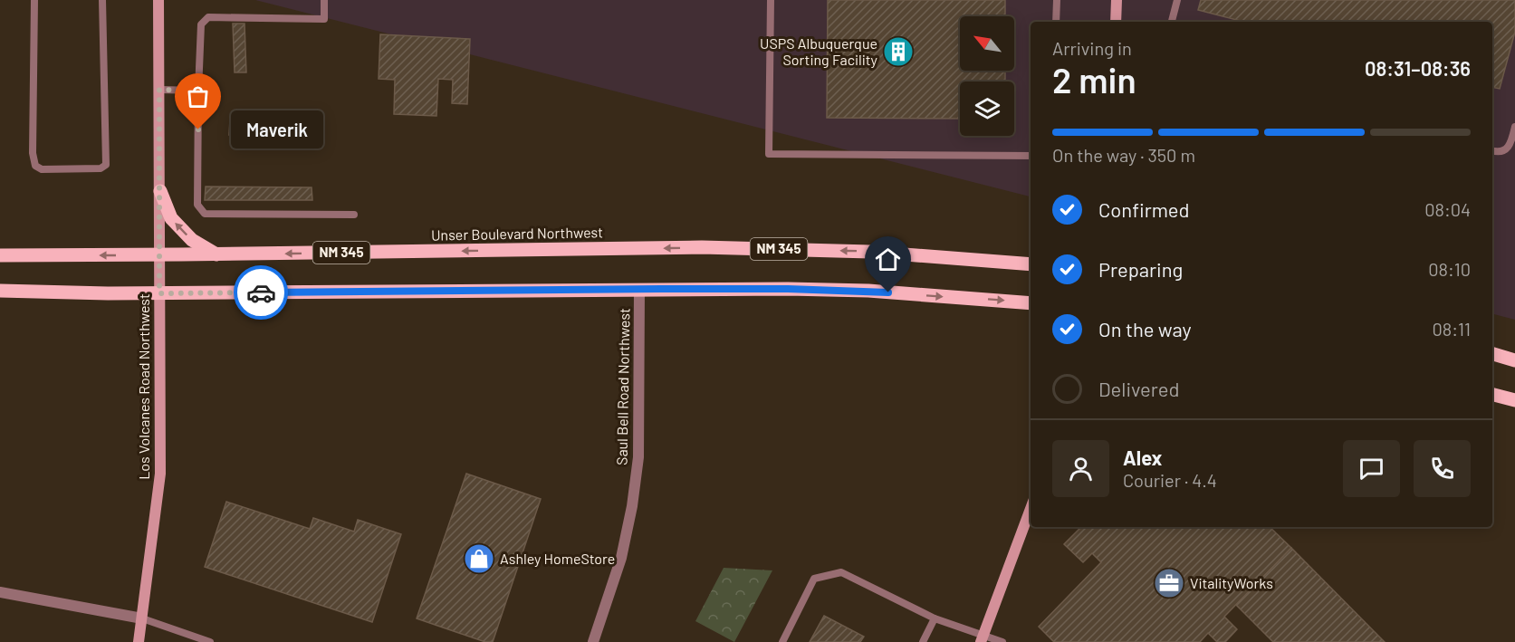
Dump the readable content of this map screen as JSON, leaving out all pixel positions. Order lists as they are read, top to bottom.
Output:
{
  "streets": {
    "main road": ["Unser Boulevard Northwest", "NM 345"],
    "street": ["Los Volcanes Road Northwest", "Saul Bell Road Northwest"]
  },
  "crossings": [
    ["Unser Boulevard Northwest", "Los Volcanes Road Northwest"]
  ],
  "places": {
    "building": ["USPS Albuquerque Sorting Facility"],
    "other": ["Maverik"],
    "shop": ["Ashley HomeStore"],
    "office": ["VitalityWorks"]
  },
  "north": "top left",
  "page": {
    "heading": ["2 min", "Arriving in", "08:31–08:36"],
    "panel": ["Alex", "Courier · 4.4"],
    "bubble": "Maverik",
    "bar": "On the way · 350 m",
    "list": [
      ["Confirmed", "08:04"],
      ["Preparing", "08:10"],
      ["On the way", "08:11"],
      "Delivered"
    ]
  }
}
